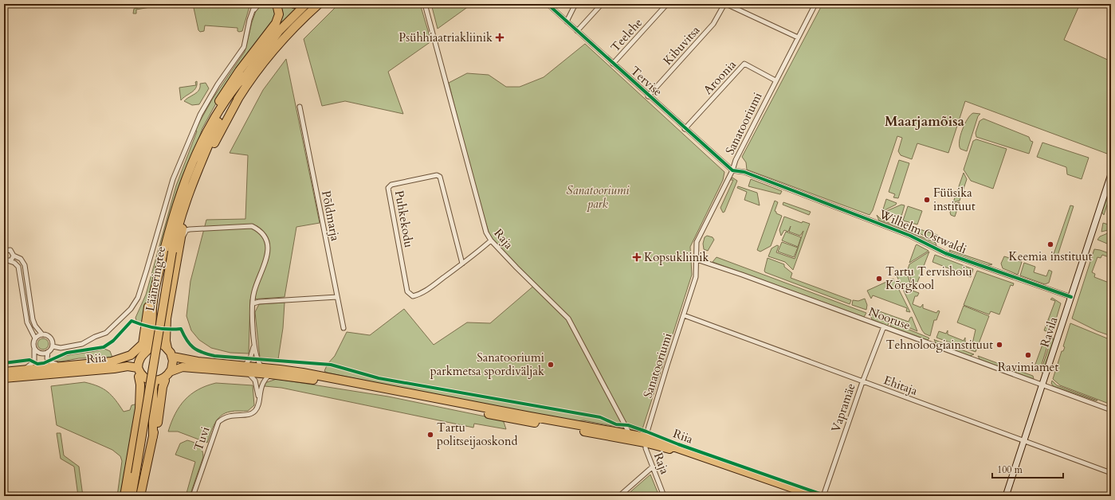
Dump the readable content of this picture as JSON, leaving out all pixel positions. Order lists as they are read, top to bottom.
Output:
{
  "streets": {
    "highway": ["Lääneringtee", "Riia"],
    "street": [
      "Teelehe",
      "Kibuvitsa",
      "Aroonia",
      "Tervise",
      "Sanatooriumi",
      "Põldmarja",
      "Puhkekodu",
      "Wilhelm Ostwaldi",
      "Raja",
      "Nooruse",
      "Ravila",
      "Ehitaja",
      "Vapramäe",
      "Tuvi"
    ]
  },
  "crossings": [
    ["Teelehe", "Tervise"],
    ["Kibuvitsa", "Tervise"],
    ["Aroonia", "Tervise"],
    ["Aroonia", "Sanatooriumi"],
    ["Tervise", "Sanatooriumi"],
    ["Tervise", "Wilhelm Ostwaldi"],
    ["Sanatooriumi", "Wilhelm Ostwaldi"],
    ["Sanatooriumi", "Raja"],
    ["Sanatooriumi", "Nooruse"],
    ["Sanatooriumi", "Riia"],
    ["Sanatooriumi", "Ehitaja"],
    ["Puhkekodu", "Raja"],
    ["Wilhelm Ostwaldi", "Ravila"],
    ["Raja", "Riia"],
    ["Nooruse", "Ravila"],
    ["Nooruse", "Vapramäe"],
    ["Ravila", "Ehitaja"],
    ["Riia", "Tuvi"],
    ["Ehitaja", "Vapramäe"]
  ],
  "districts": ["Maarjamõisa"],
  "parks": ["Sanatooriumi park"],
  "places": {
    "health": ["Psühhiaatriakliinik", "Kopsukliinik"],
    "other": [
      "Füüsika instituut",
      "Keemia instituut",
      "Tartu Tervishoiu Kõrgkool",
      "Tehnoloogiainstituut",
      "Ravimiamet",
      "Sanatooriumi parkmetsa spordiväljak",
      "Tartu politseijaoskond"
    ]
  },
  "scale_bar": "100 m"
}
